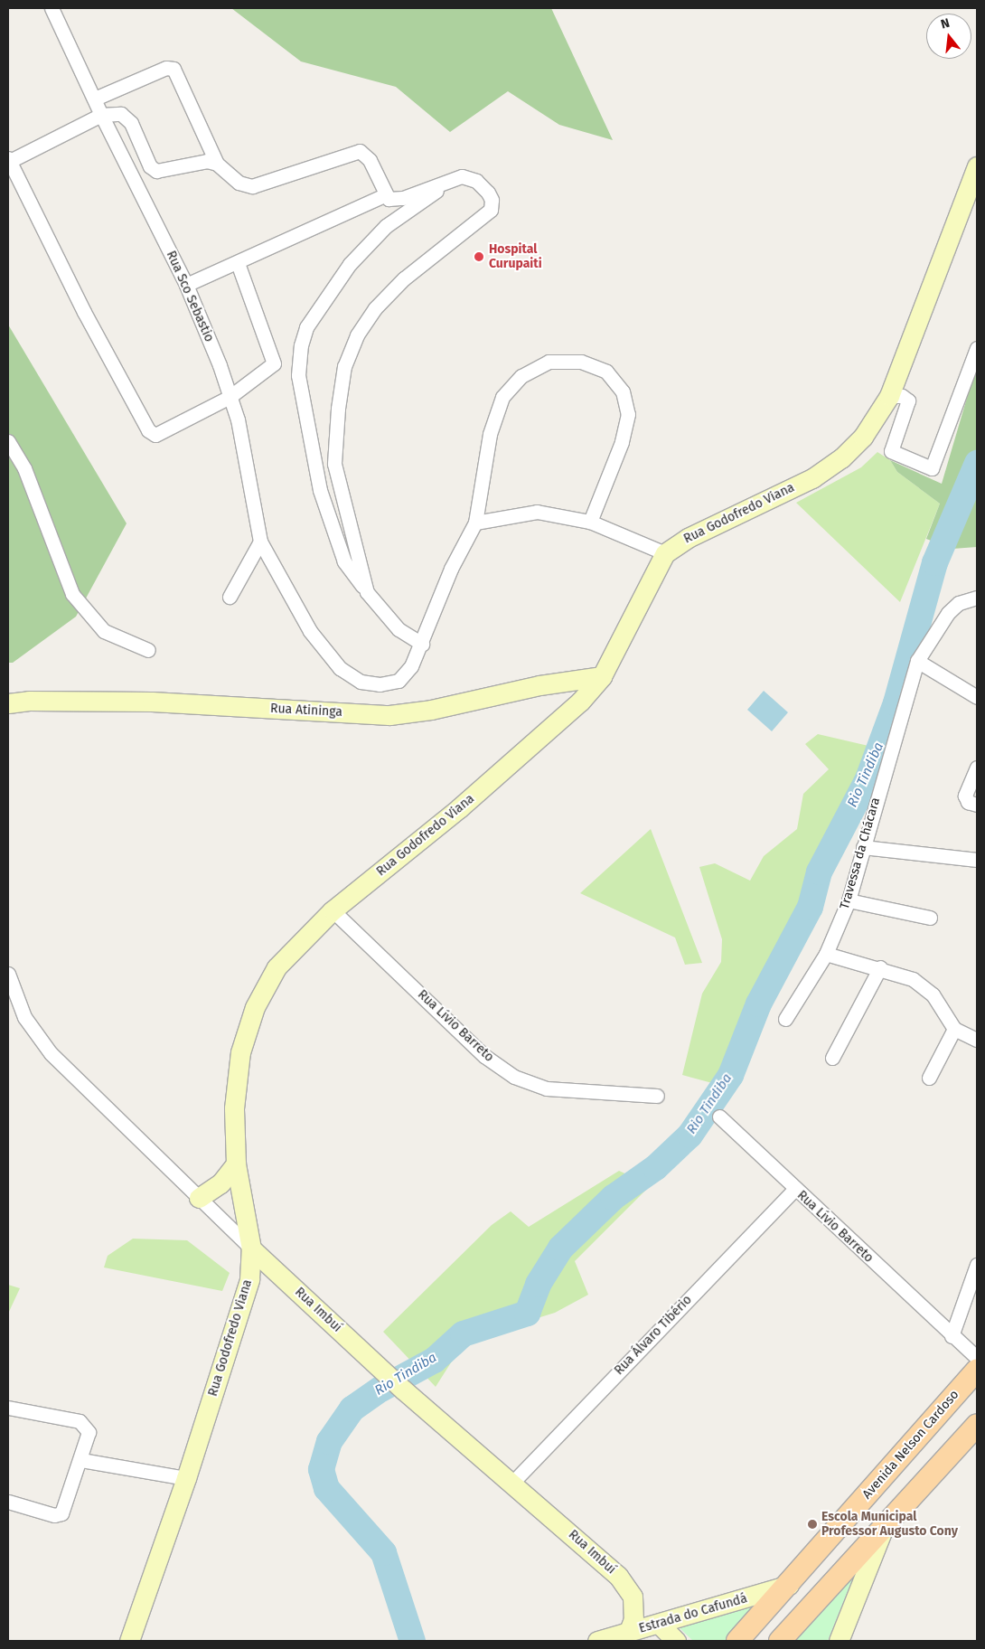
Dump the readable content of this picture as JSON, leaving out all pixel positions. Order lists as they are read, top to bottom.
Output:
{
  "streets": {
    "main road": [
      "Rua Godofredo Viana",
      "Rua Atininga",
      "Rua Imbuí",
      "Avenida Nelson Cardoso",
      "Estrada do Cafundá"
    ],
    "street": [
      "Rua Sco Sebastio",
      "Travessa da Chácara",
      "Rua Lívio Barreto",
      "Rua Álvaro Tibério"
    ]
  },
  "crossings": [
    ["Rua Godofredo Viana", "Rua Atininga"],
    ["Rua Godofredo Viana", "Rua Lívio Barreto"],
    ["Rua Godofredo Viana", "Rua Imbuí"],
    ["Rua Lívio Barreto", "Rua Álvaro Tibério"],
    ["Rua Imbuí", "Rua Álvaro Tibério"],
    ["Rua Imbuí", "Estrada do Cafundá"],
    ["Avenida Nelson Cardoso", "Estrada do Cafundá"]
  ],
  "water": ["Rio Tindiba"],
  "places": ["Hospital Curupaiti", "Escola Municipal Professor Augusto Cony"],
  "north": "top"
}
